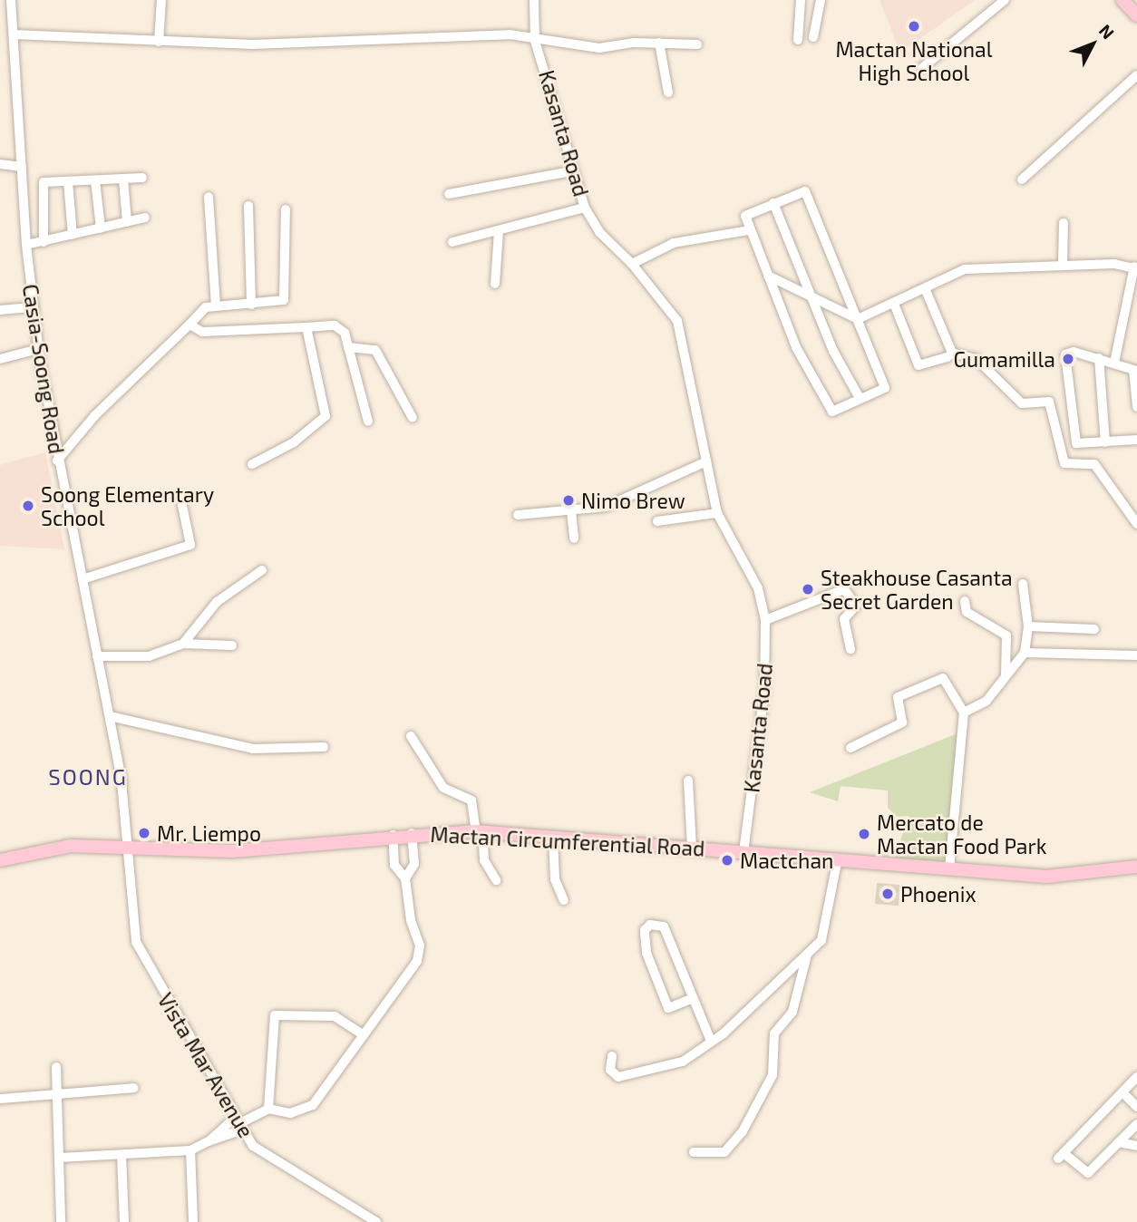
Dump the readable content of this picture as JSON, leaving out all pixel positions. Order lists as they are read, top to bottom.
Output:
{
  "streets": {
    "main road": ["Mactan Circumferential Road"],
    "street": ["Kasanta Road", "Casia-Soong Road", "Vista Mar Avenue"]
  },
  "crossings": [
    ["Kasanta Road", "Mactan Circumferential Road"],
    ["Casia-Soong Road", "Mactan Circumferential Road"],
    ["Casia-Soong Road", "Vista Mar Avenue"],
    ["Mactan Circumferential Road", "Vista Mar Avenue"]
  ],
  "districts": ["SOONG"],
  "places": [
    "Mactan National High School",
    "Gumamilla",
    "Nimo Brew",
    "Soong Elementary School",
    "Steakhouse Casanta Secret Garden",
    "Mr. Liempo",
    "Mercato de Mactan Food Park",
    "Mactchan",
    "Phoenix"
  ],
  "north": "top right"
}
